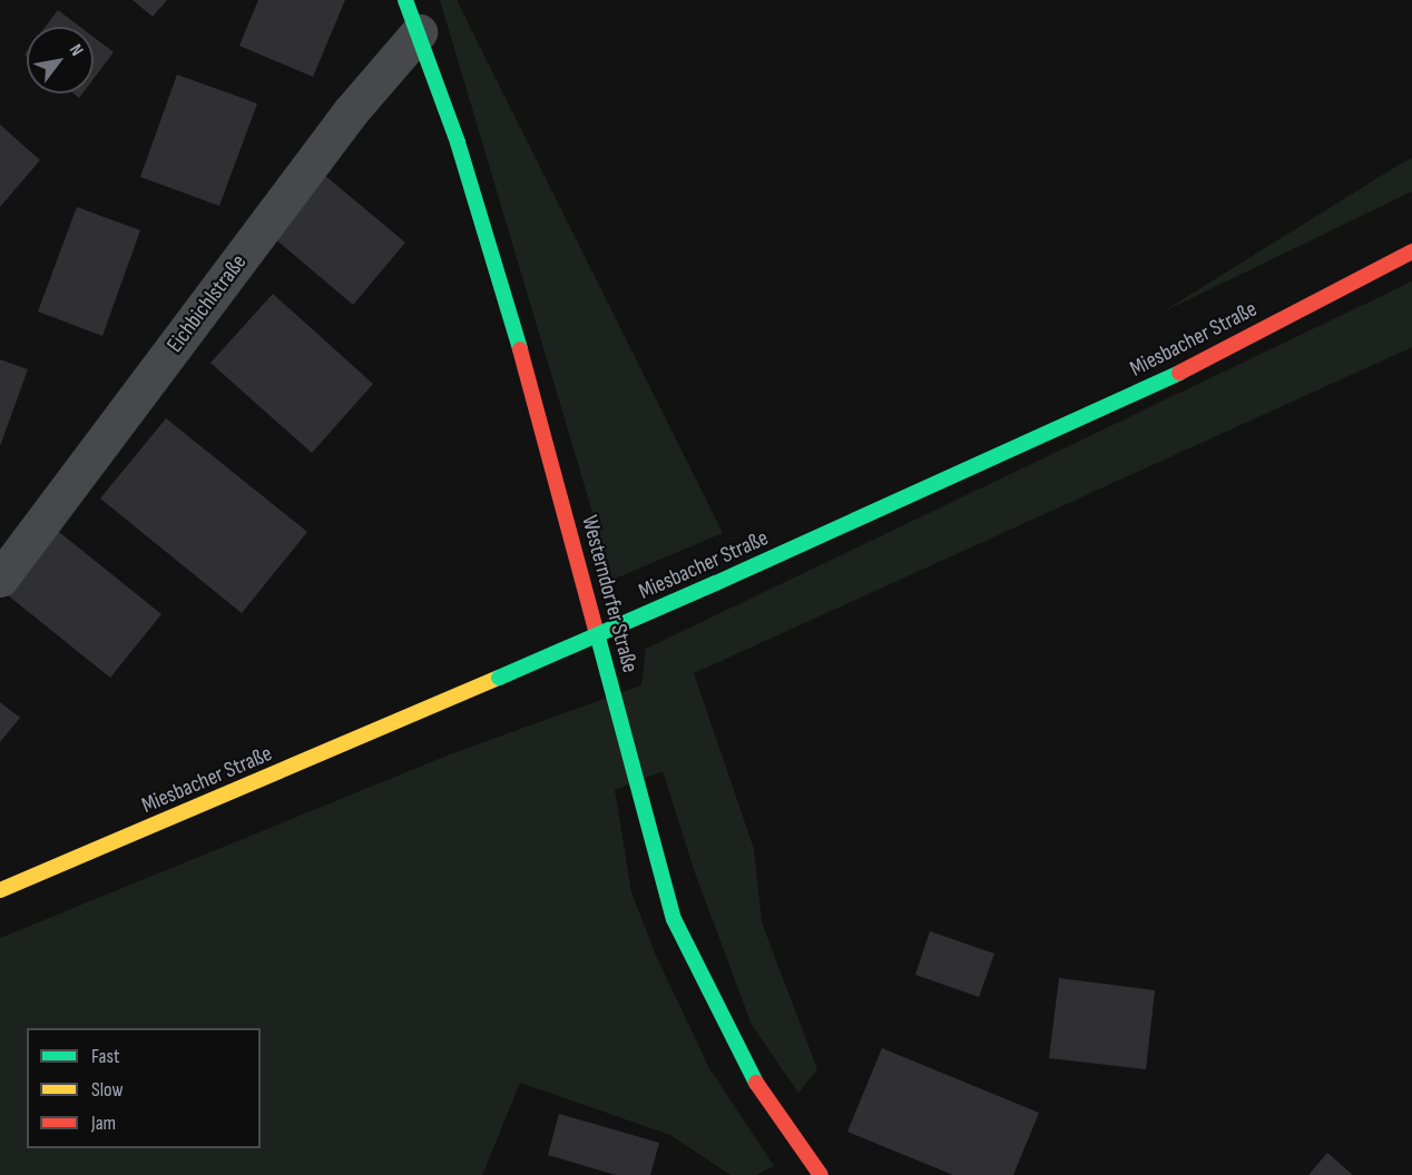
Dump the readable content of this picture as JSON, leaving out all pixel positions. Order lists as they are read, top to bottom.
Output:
{
  "streets": {
    "main road": ["Miesbacher Straße", "Westerndorfer Straße"],
    "street": ["Eichbichlstraße"]
  },
  "crossings": [
    ["Eichbichlstraße", "Westerndorfer Straße"]
  ],
  "legend": ["Fast", "Slow", "Jam"],
  "north": "top right"
}
